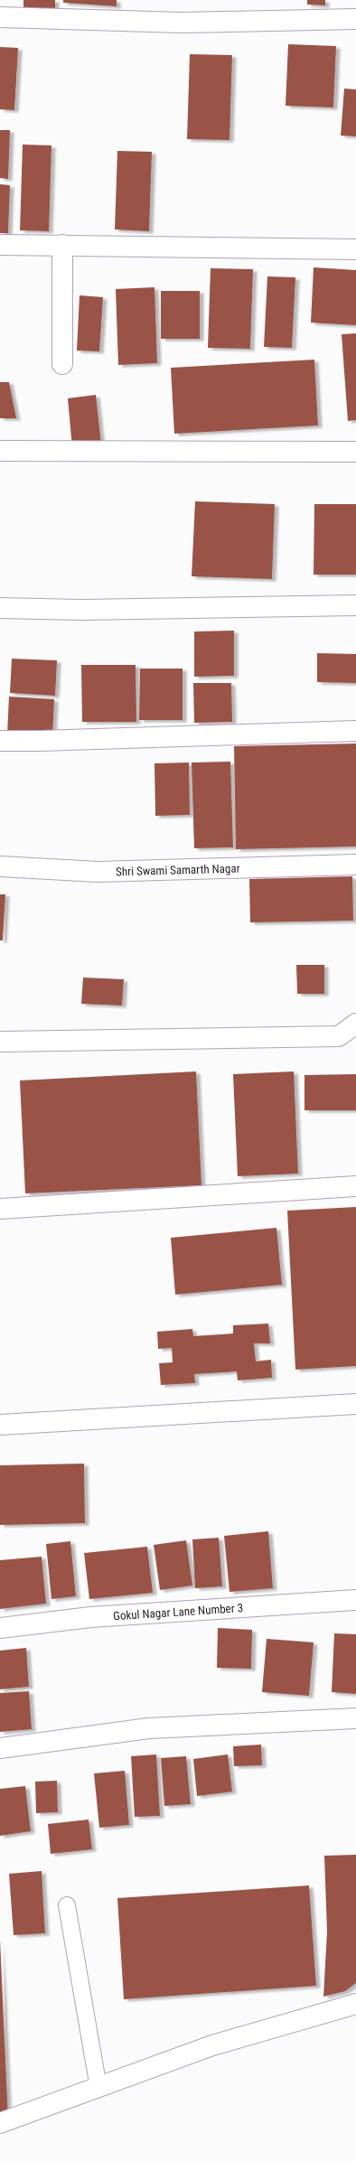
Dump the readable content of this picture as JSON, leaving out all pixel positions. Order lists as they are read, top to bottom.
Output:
{
  "streets": {
    "street": ["Shri Swami Samarth Nagar", "Gokul Nagar Lane Number 3"]
  }
}
